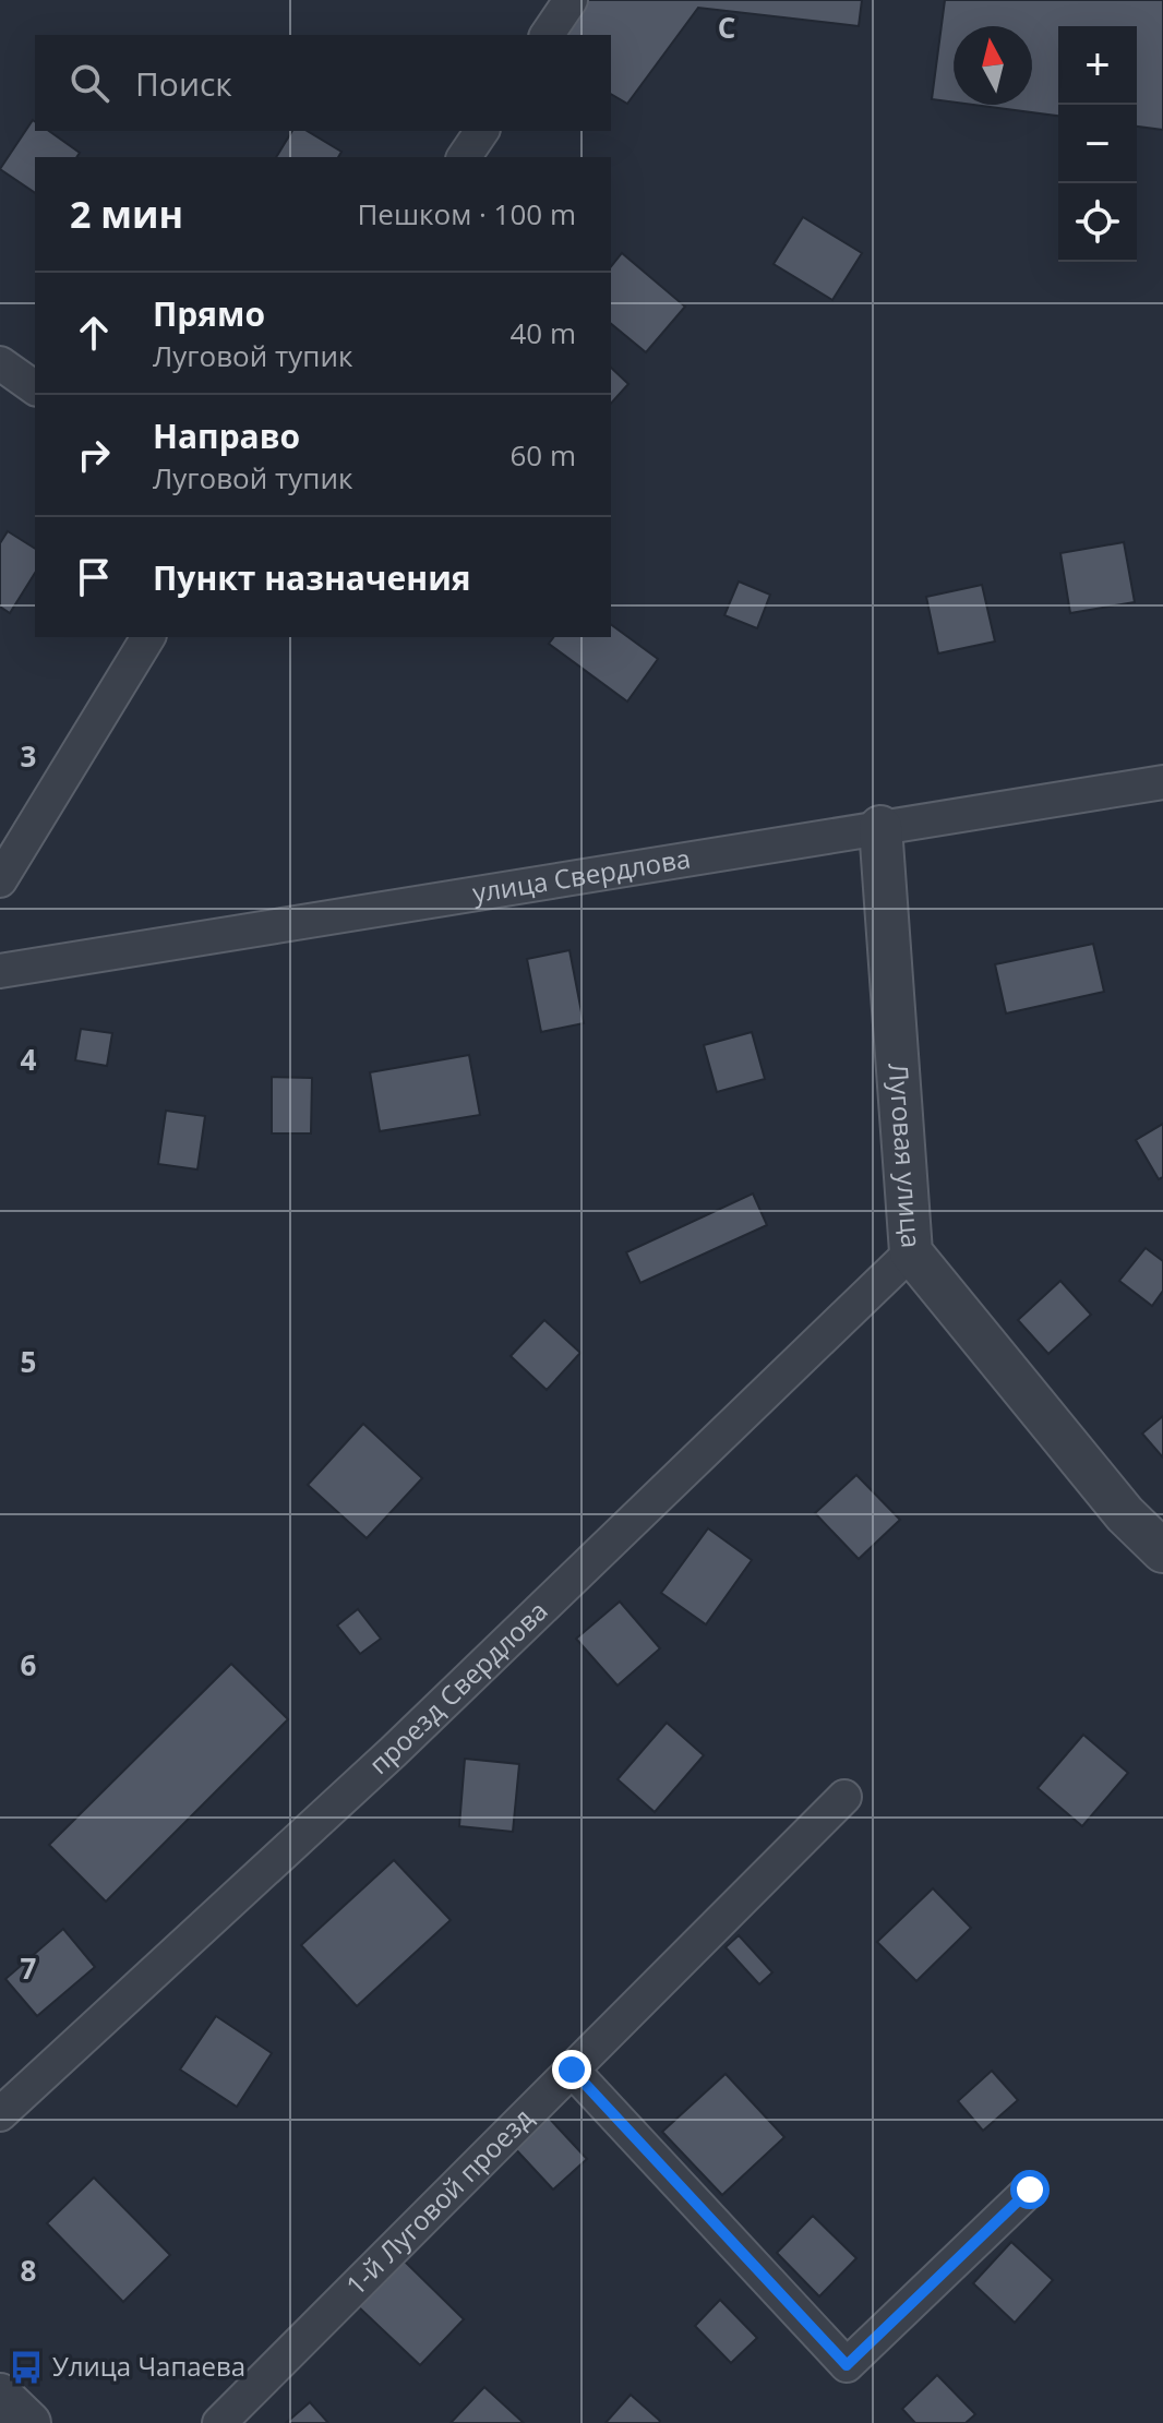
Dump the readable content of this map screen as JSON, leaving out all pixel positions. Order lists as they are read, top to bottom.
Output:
{
  "streets": {
    "street": [
      "улица Свердлова",
      "Луговая улица",
      "проезд Свердлова",
      "1-й Луговой проезд"
    ]
  },
  "crossings": [
    ["улица Свердлова", "Луговая улица"],
    ["Луговая улица", "проезд Свердлова"]
  ],
  "places": {
    "bus stop": ["Улица Чапаева"]
  },
  "north": "top",
  "page": {
    "map_buttons": ["+", "−"],
    "search": "Поиск",
    "heading": ["2 мин", "Пешком · 100 m"],
    "list": [
      ["Прямо", "Луговой тупик", "40 m"],
      ["Направо", "Луговой тупик", "60 m"],
      "Пункт назначения"
    ]
  },
  "grid": {
    "columns": ["C"],
    "rows": [
      "3",
      "4",
      "5",
      "6",
      "7",
      "8"
    ]
  }
}
